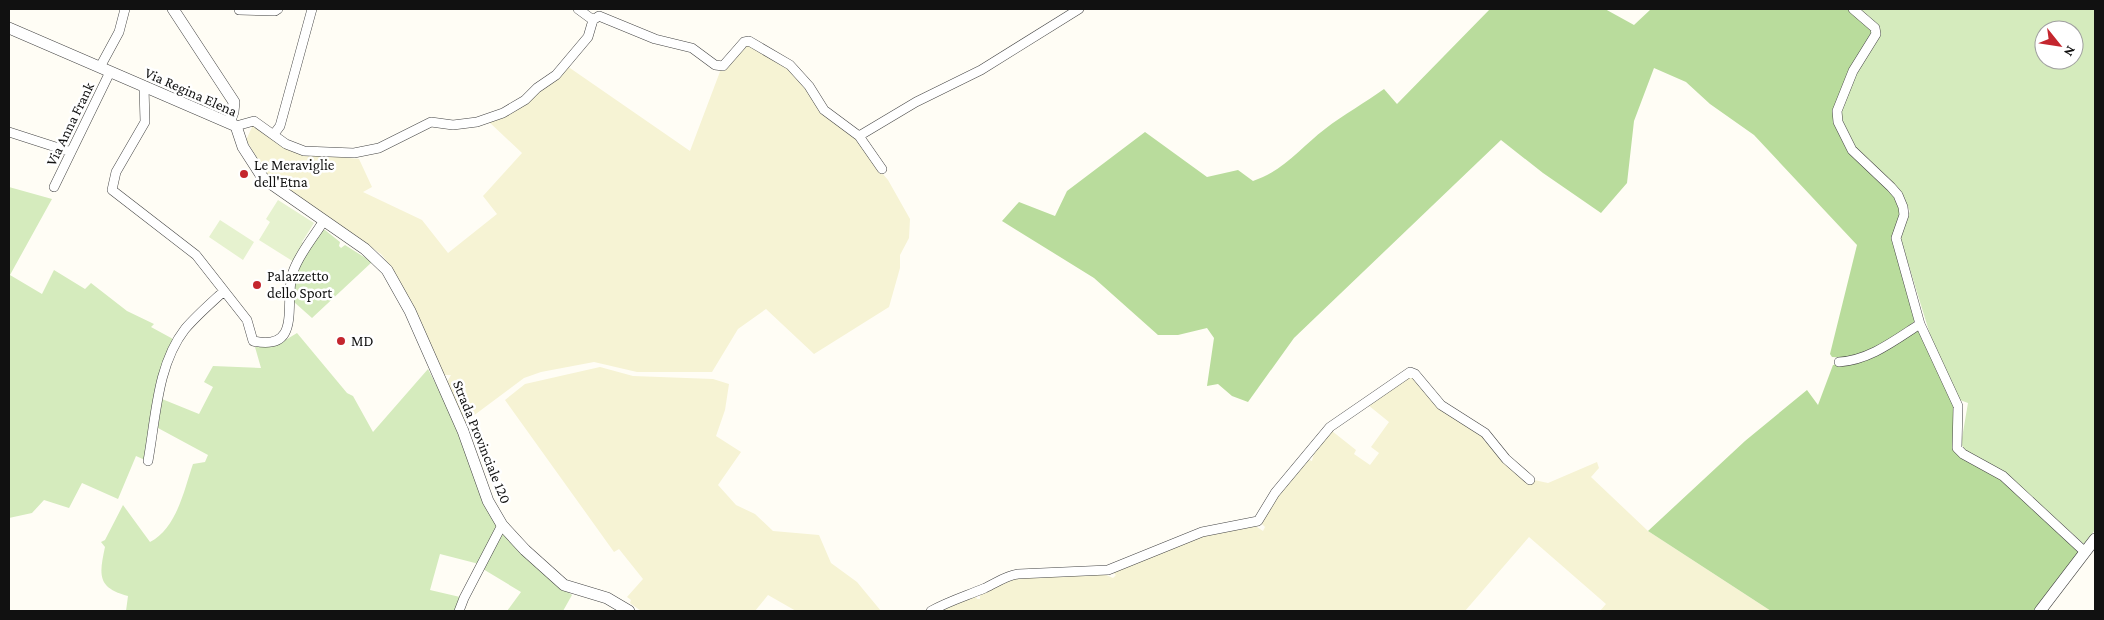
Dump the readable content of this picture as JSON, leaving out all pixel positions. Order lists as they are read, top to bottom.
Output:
{
  "streets": {
    "street": ["Via Regina Elena", "Via Anna Frank", "Strada Provinciale 120"]
  },
  "crossings": [
    ["Via Regina Elena", "Via Anna Frank"],
    ["Via Regina Elena", "Strada Provinciale 120"]
  ],
  "places": ["Le Meraviglie dell'Etna", "Palazzetto dello Sport", "MD"],
  "north": "bottom right"
}
